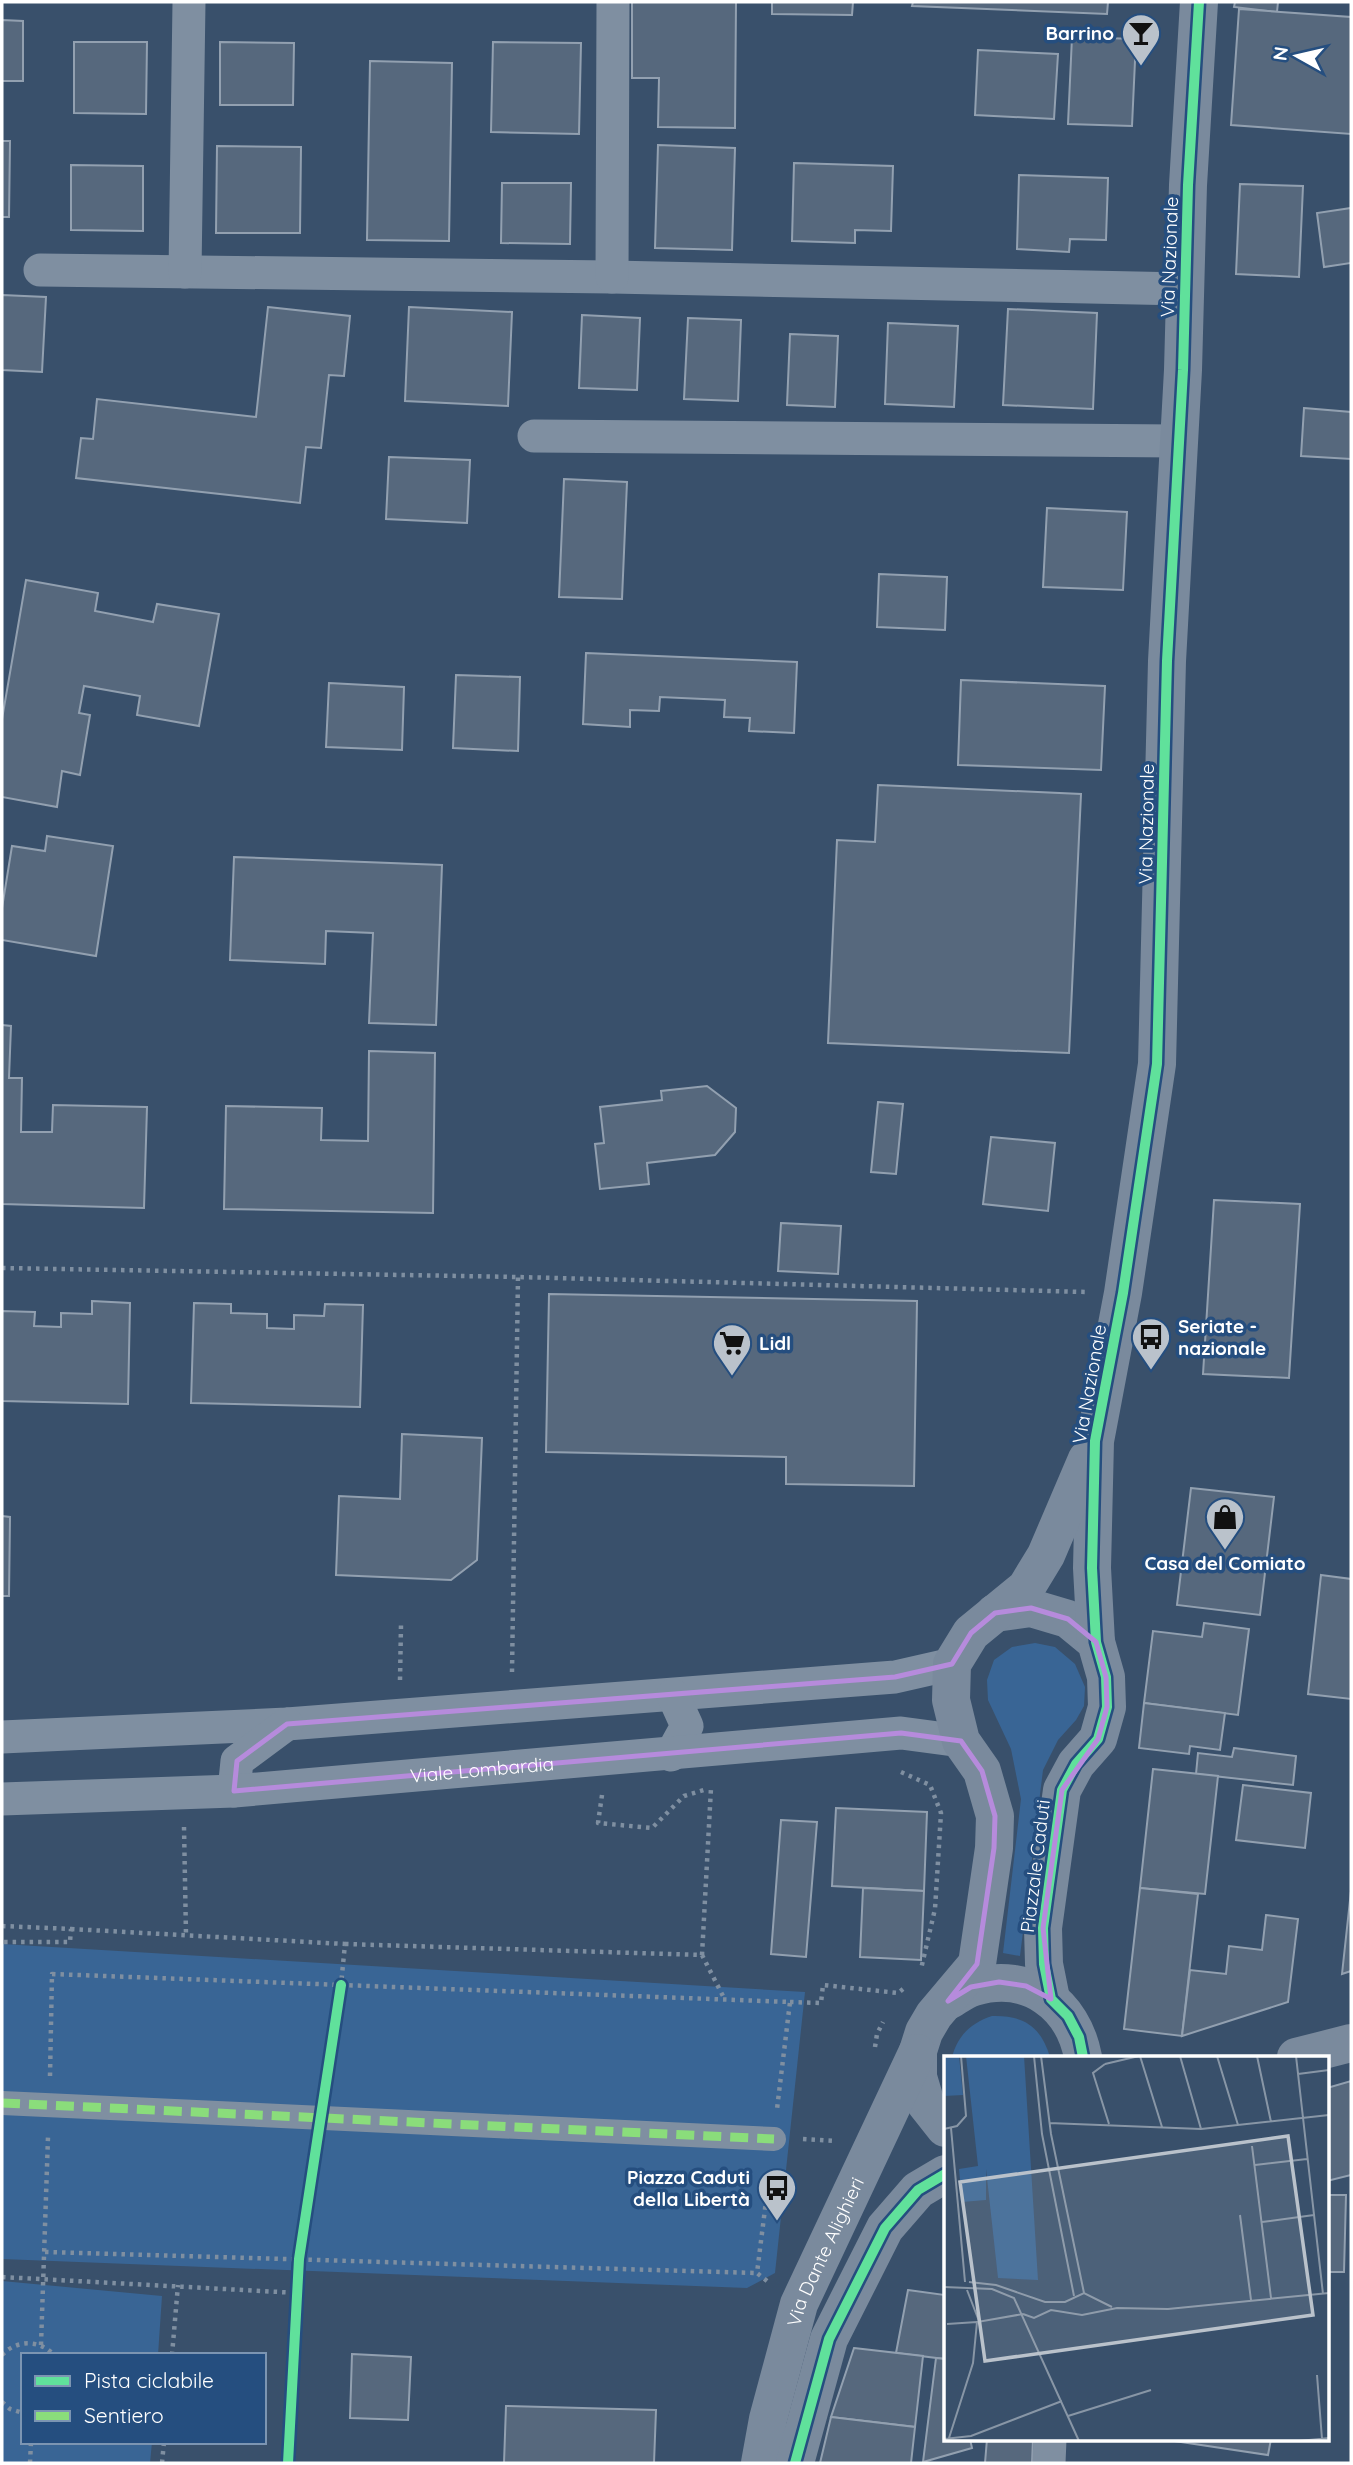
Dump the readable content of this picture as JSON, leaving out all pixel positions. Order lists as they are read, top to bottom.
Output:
{
  "streets": {
    "main road": ["Via Nazionale", "Piazzale Caduti", "Via Dante Alighieri"],
    "street": ["Viale Lombardia"]
  },
  "crossings": [
    ["Via Nazionale", "Piazzale Caduti"],
    ["Viale Lombardia", "Piazzale Caduti"],
    ["Piazzale Caduti", "Via Dante Alighieri"]
  ],
  "places": {
    "bar": ["Barrino"],
    "bus stop": ["Seriate - nazionale", "Piazza Caduti della Libertà"],
    "supermarket": ["Lidl"],
    "shop": ["Casa del Comiato"]
  },
  "legend": ["Pista ciclabile", "Sentiero"],
  "north": "left"
}
